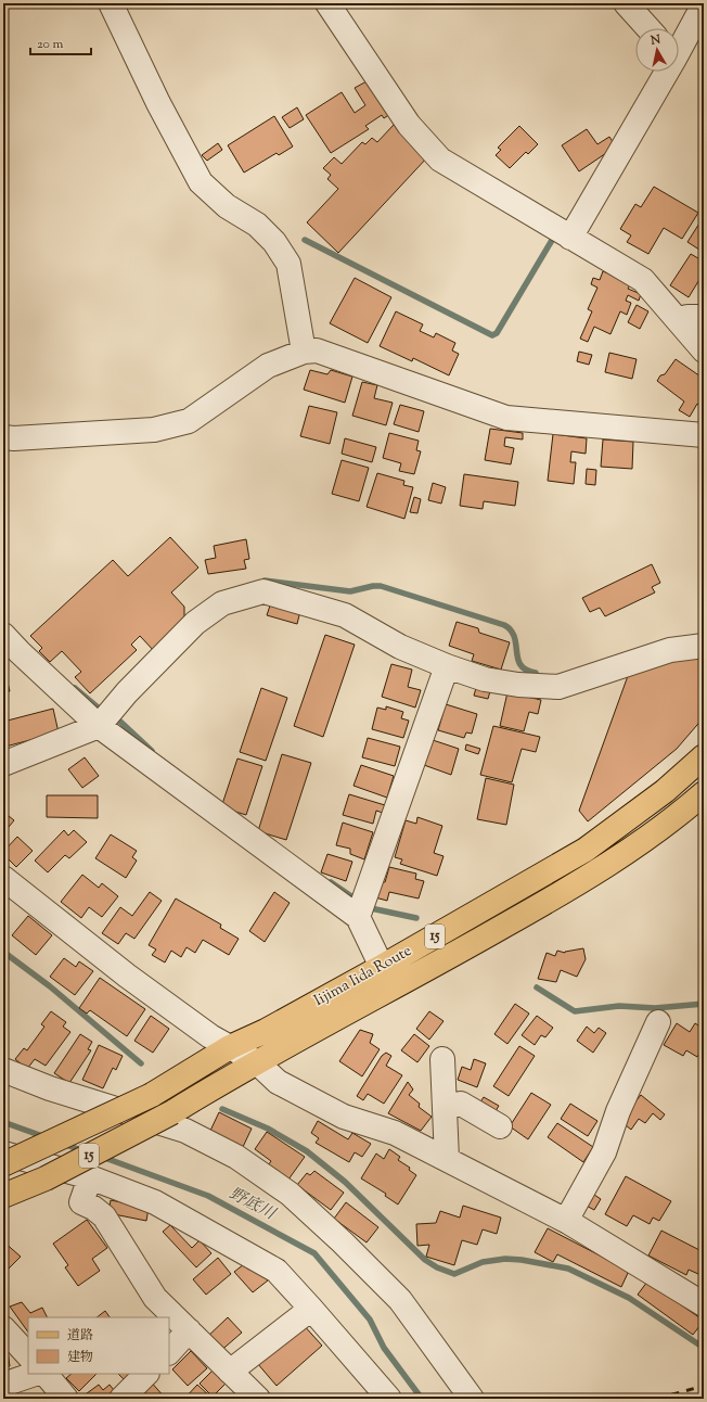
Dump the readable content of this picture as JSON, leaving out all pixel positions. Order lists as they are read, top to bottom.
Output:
{
  "streets": {
    "main road": ["15", "Iijima Iida Route"]
  },
  "water": ["野底川"],
  "legend": ["道路", "建物"],
  "scale_bar": "20 m",
  "north": "top"
}
